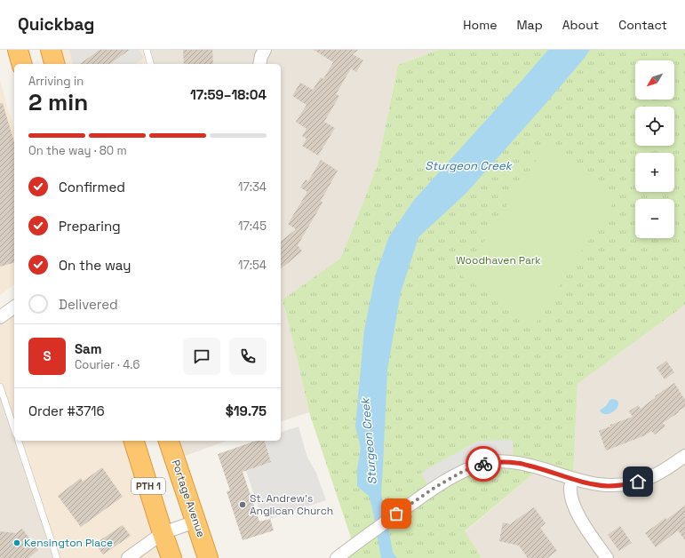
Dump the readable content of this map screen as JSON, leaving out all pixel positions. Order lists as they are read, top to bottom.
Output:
{
  "streets": {
    "highway": ["PTH 1", "Portage Avenue"]
  },
  "water": ["Sturgeon Creek"],
  "parks": ["Woodhaven Park"],
  "places": ["St. Andrew's Anglican Church", "Kensington Place"],
  "north": "bottom left",
  "page": {
    "header": "Quickbag",
    "nav": [
      "Home",
      "Map",
      "About",
      "Contact"
    ],
    "map_buttons": ["+", "−"],
    "heading": ["2 min", "Arriving in", "17:59–18:04"],
    "panel": [
      "Sam",
      "Courier · 4.6",
      "Order #3716",
      "$19.75"
    ],
    "bar": "On the way · 80 m",
    "list": [
      ["Confirmed", "17:34"],
      ["Preparing", "17:45"],
      ["On the way", "17:54"],
      "Delivered"
    ],
    "round": "S"
  }
}
